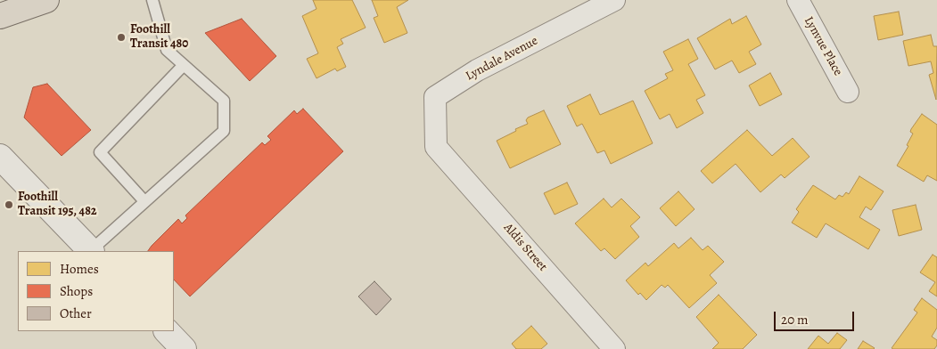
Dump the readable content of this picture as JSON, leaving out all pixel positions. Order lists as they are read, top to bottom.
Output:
{
  "streets": {
    "street": ["Lynvue Place", "Lyndale Avenue", "Aldis Street"]
  },
  "crossings": [
    ["Lyndale Avenue", "Aldis Street"]
  ],
  "places": ["Foothill Transit 480", "Foothill Transit 195, 482"],
  "legend": ["Homes", "Shops", "Other"],
  "scale_bar": "20 m"
}
